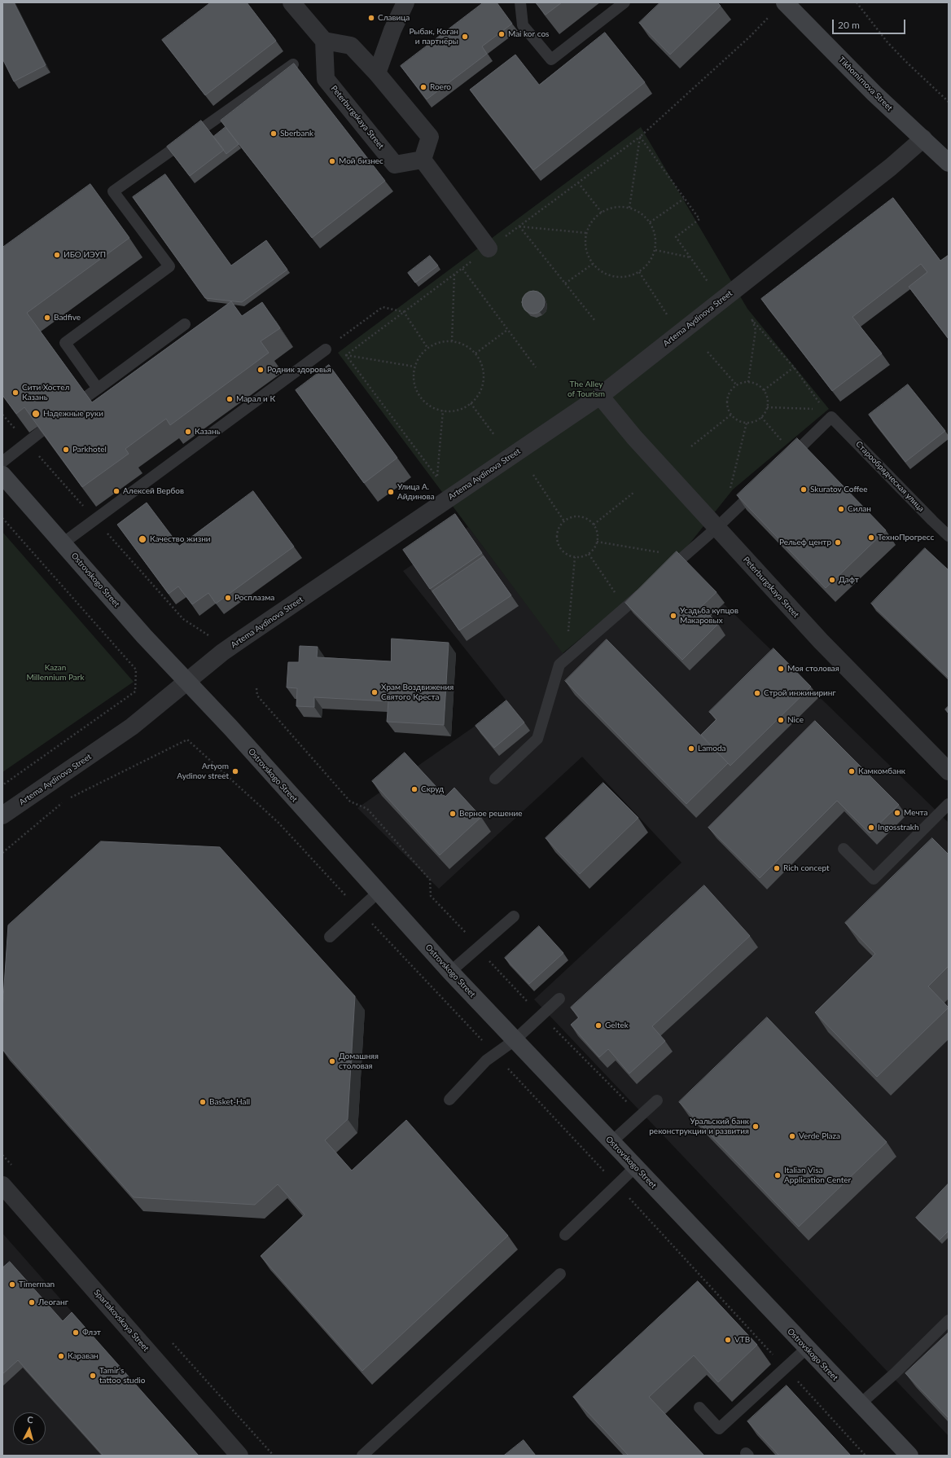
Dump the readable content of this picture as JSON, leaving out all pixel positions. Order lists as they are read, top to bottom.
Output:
{
  "streets": {
    "street": [
      "Tikhomirnova Street",
      "Peterburgskaya Street",
      "Artema Aydinova Street",
      "Ostrovskogo Street",
      "Spartakovskaya Street"
    ],
    "lane": ["Старообрядческая улица"]
  },
  "crossings": [
    ["Tikhomirnova Street", "Artema Aydinova Street"],
    ["Peterburgskaya Street", "Artema Aydinova Street"],
    ["Artema Aydinova Street", "Ostrovskogo Street"]
  ],
  "parks": ["The Alley of Tourism", "Kazan Millennium Park"],
  "places": [
    "Славица",
    "Mai kor cos",
    "Рыбак, Коган и партнёры",
    "Roero",
    "Sberbank",
    "Мой бизнес",
    "ИБО ИЭУП",
    "Badfive",
    "Родник здоровья",
    "Сити Хостел Казань",
    "Марал и К",
    "Надежные руки",
    "Казань",
    "Parkhotel",
    "Skuratov Coffee",
    "Алексей Вербов",
    "Улица А. Айдинова",
    "Силан",
    "ТехноПрогресс",
    "Качество жизни",
    "Рельеф центр",
    "Дафт",
    "Росплазма",
    "Усадьба купцов Макаровых",
    "Моя столовая",
    "Храм Воздвижения Святого Креста",
    "Строй инжиниринг",
    "Nice",
    "Lamoda",
    "Artyom Aydinov street",
    "Камкомбанк",
    "Скруд",
    "Мечта",
    "Верное решение",
    "Ingosstrakh",
    "Rich concept",
    "Geltek",
    "Домашняя столовая",
    "Basket-Hall",
    "Уральский банк реконструкции и развития",
    "Verde Plaza",
    "Italian Visa Application Center",
    "Timerman",
    "Леоганг",
    "Флэт",
    "VTB",
    "Караван",
    "Tamir's tattoo studio"
  ],
  "scale_bar": "20 m",
  "north": "top"
}
